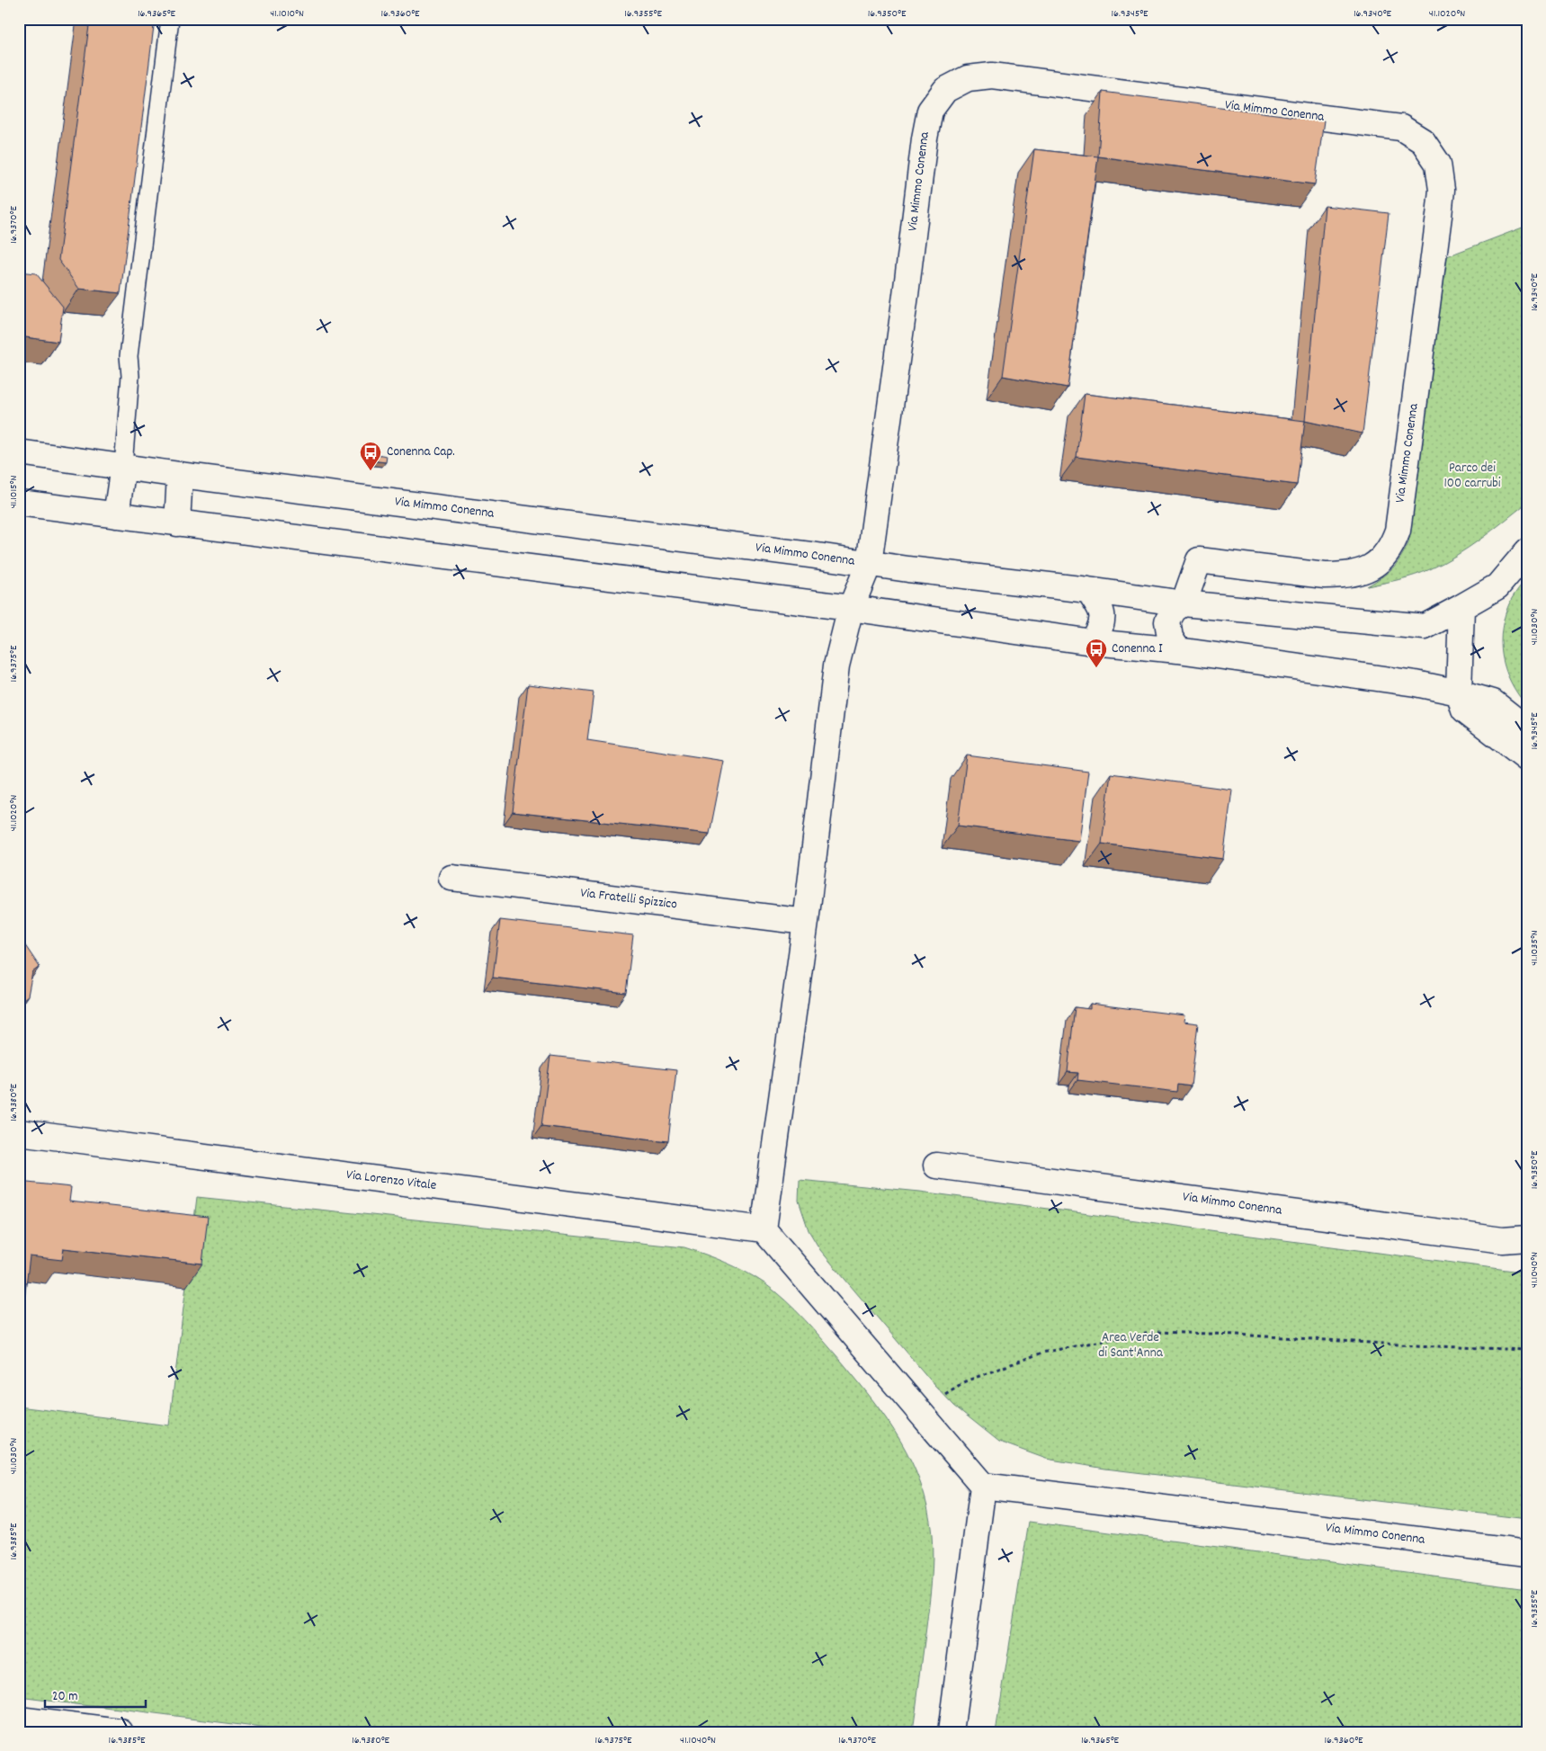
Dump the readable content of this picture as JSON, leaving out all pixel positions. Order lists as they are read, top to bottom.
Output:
{
  "streets": {
    "street": ["Via Mimmo Conenna", "Via Fratelli Spizzico", "Via Lorenzo Vitale"]
  },
  "crossings": [
    ["Via Mimmo Conenna", "Via Fratelli Spizzico"],
    ["Via Mimmo Conenna", "Via Lorenzo Vitale"]
  ],
  "parks": ["Parco dei 100 carrubi", "Area Verde di Sant'Anna"],
  "places": {
    "bus stop": ["Conenna Cap.", "Conenna I"]
  },
  "scale_bar": "20 m",
  "coordinates": [
    "16.9365°E",
    "41.1010°N",
    "16.9360°E",
    "16.9355°E",
    "16.9350°E",
    "16.9345°E",
    "16.9340°E",
    "41.1020°N",
    "16.9370°E",
    "41.1015°N",
    "41.1030°N",
    "16.9375°E",
    "41.1035°N",
    "16.9380°E",
    "41.1040°N",
    "16.9385°E"
  ]
}
